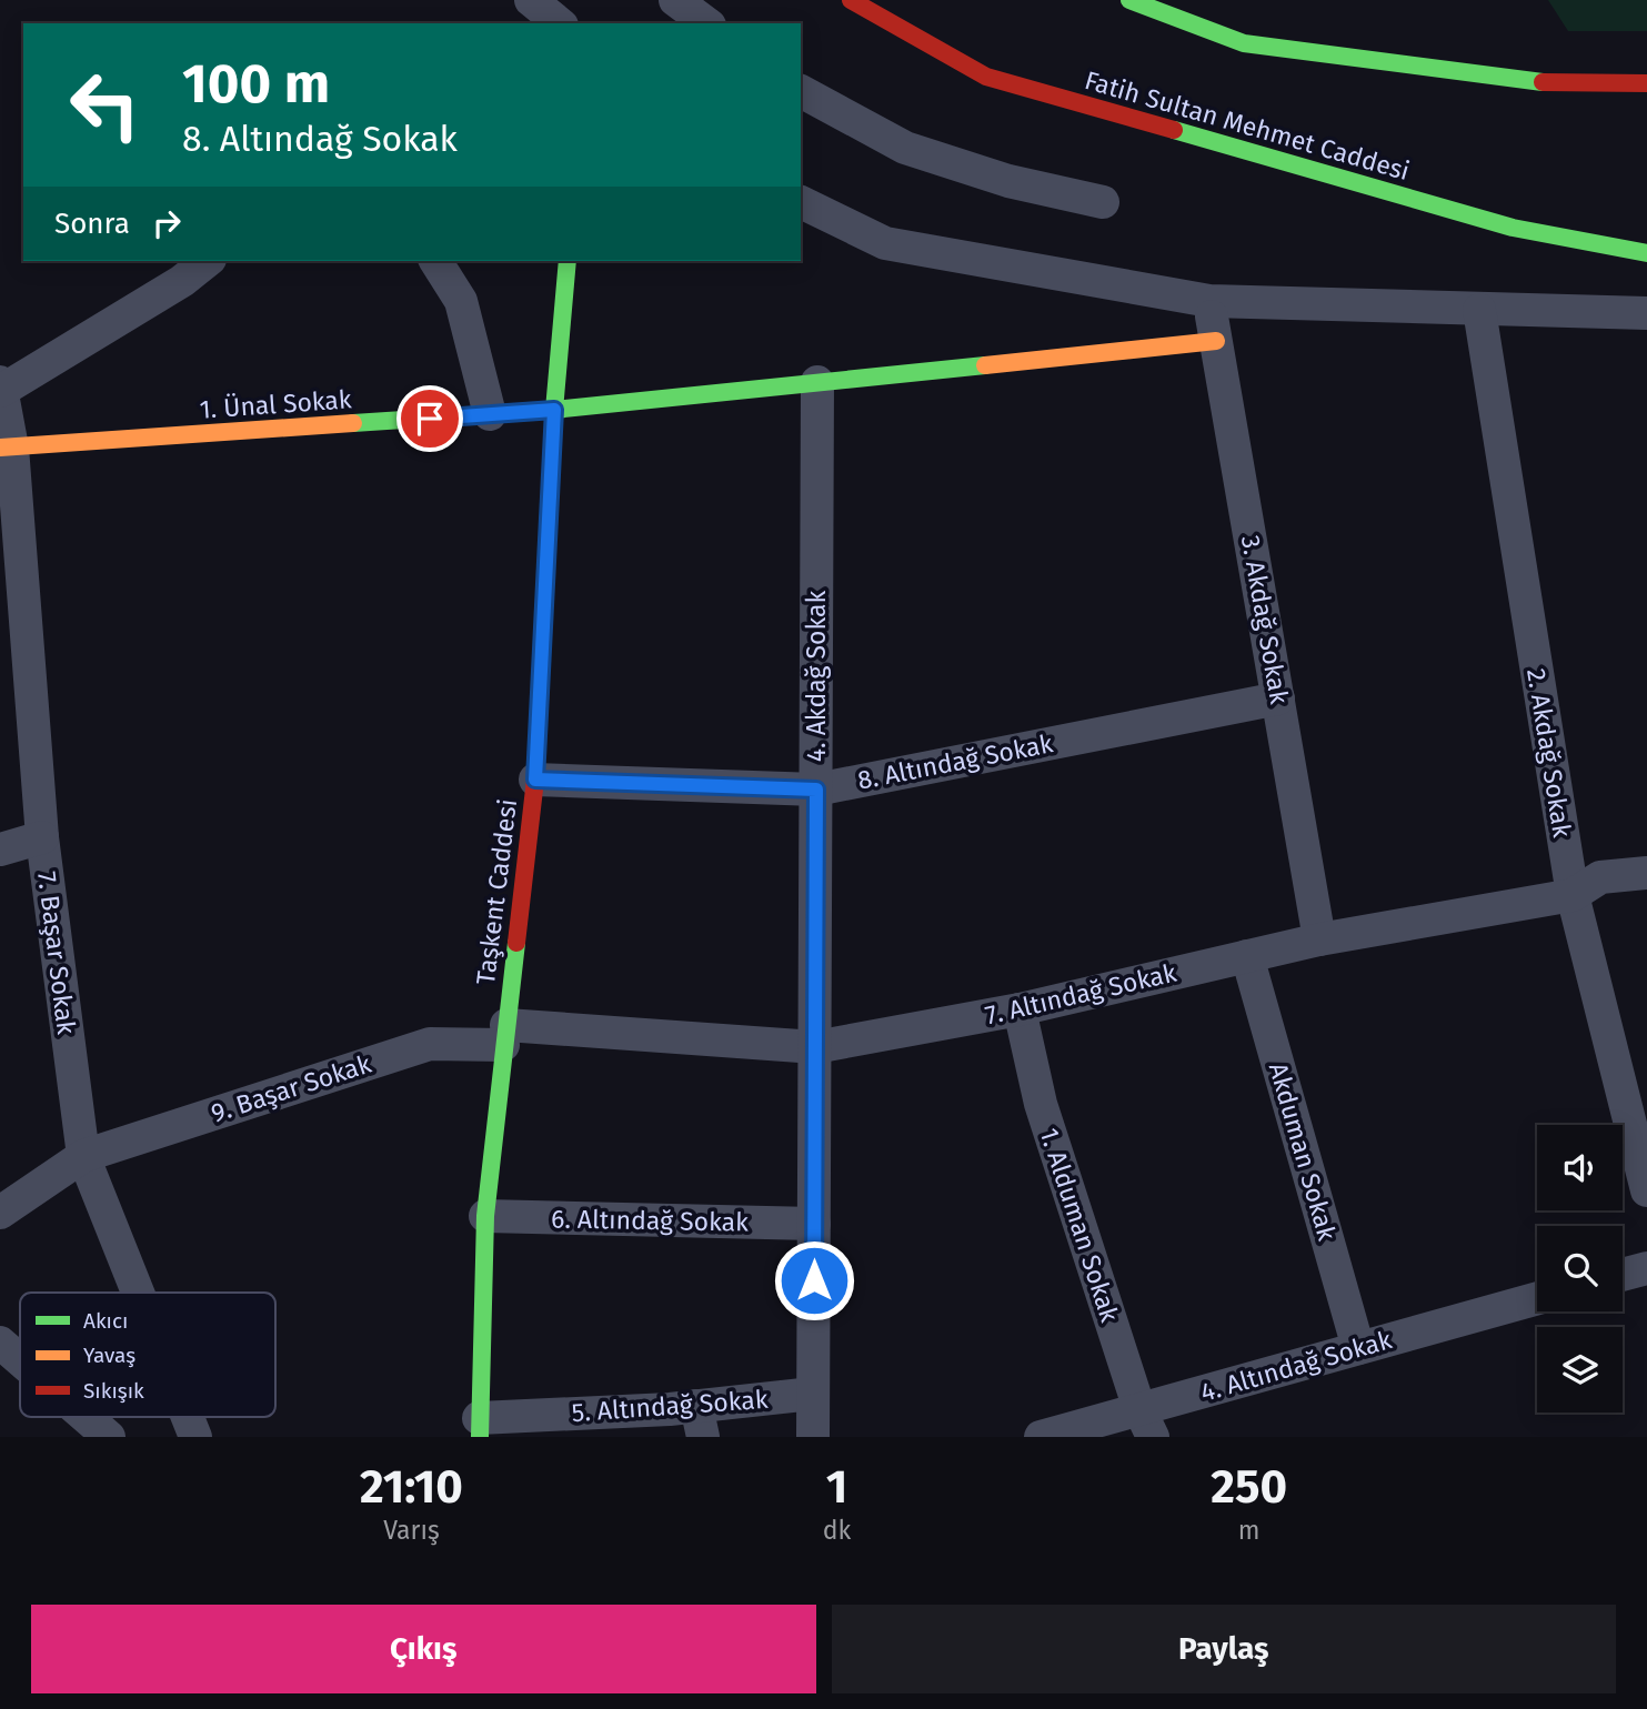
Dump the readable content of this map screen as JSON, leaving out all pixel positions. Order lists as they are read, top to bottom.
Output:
{
  "streets": {
    "street": [
      "Fatih Sultan Mehmet Caddesi",
      "1. Ünal Sokak",
      "3. Akdağ Sokak",
      "4. Akdağ Sokak",
      "2. Akdağ Sokak",
      "8. Altındağ Sokak",
      "Taşkent Caddesi",
      "7. Başar Sokak",
      "7. Altındağ Sokak",
      "9. Başar Sokak",
      "Akduman Sokak",
      "6. Altındağ Sokak",
      "1. Alduman Sokak",
      "4. Altındağ Sokak",
      "5. Altındağ Sokak"
    ]
  },
  "crossings": [
    ["1. Ünal Sokak", "3. Akdağ Sokak"],
    ["1. Ünal Sokak", "4. Akdağ Sokak"],
    ["1. Ünal Sokak", "Taşkent Caddesi"],
    ["1. Ünal Sokak", "7. Başar Sokak"],
    ["3. Akdağ Sokak", "8. Altındağ Sokak"],
    ["3. Akdağ Sokak", "7. Altındağ Sokak"],
    ["4. Akdağ Sokak", "8. Altındağ Sokak"],
    ["4. Akdağ Sokak", "7. Altındağ Sokak"],
    ["4. Akdağ Sokak", "6. Altındağ Sokak"],
    ["4. Akdağ Sokak", "5. Altındağ Sokak"],
    ["2. Akdağ Sokak", "7. Altındağ Sokak"],
    ["8. Altındağ Sokak", "Taşkent Caddesi"],
    ["Taşkent Caddesi", "7. Altındağ Sokak"],
    ["Taşkent Caddesi", "9. Başar Sokak"],
    ["Taşkent Caddesi", "6. Altındağ Sokak"],
    ["Taşkent Caddesi", "5. Altındağ Sokak"],
    ["7. Başar Sokak", "9. Başar Sokak"],
    ["7. Altındağ Sokak", "9. Başar Sokak"],
    ["7. Altındağ Sokak", "Akduman Sokak"],
    ["7. Altındağ Sokak", "1. Alduman Sokak"],
    ["Akduman Sokak", "4. Altındağ Sokak"],
    ["1. Alduman Sokak", "4. Altındağ Sokak"]
  ],
  "legend": ["Akıcı", "Yavaş", "Sıkışık"],
  "page": {
    "turn": ["100 m", "8. Altındağ Sokak"],
    "then": "Sonra",
    "eta": [
      "21:10",
      "Varış",
      "1",
      "dk",
      "250",
      "m"
    ],
    "buttons": ["Çıkış", "Paylaş"]
  }
}
